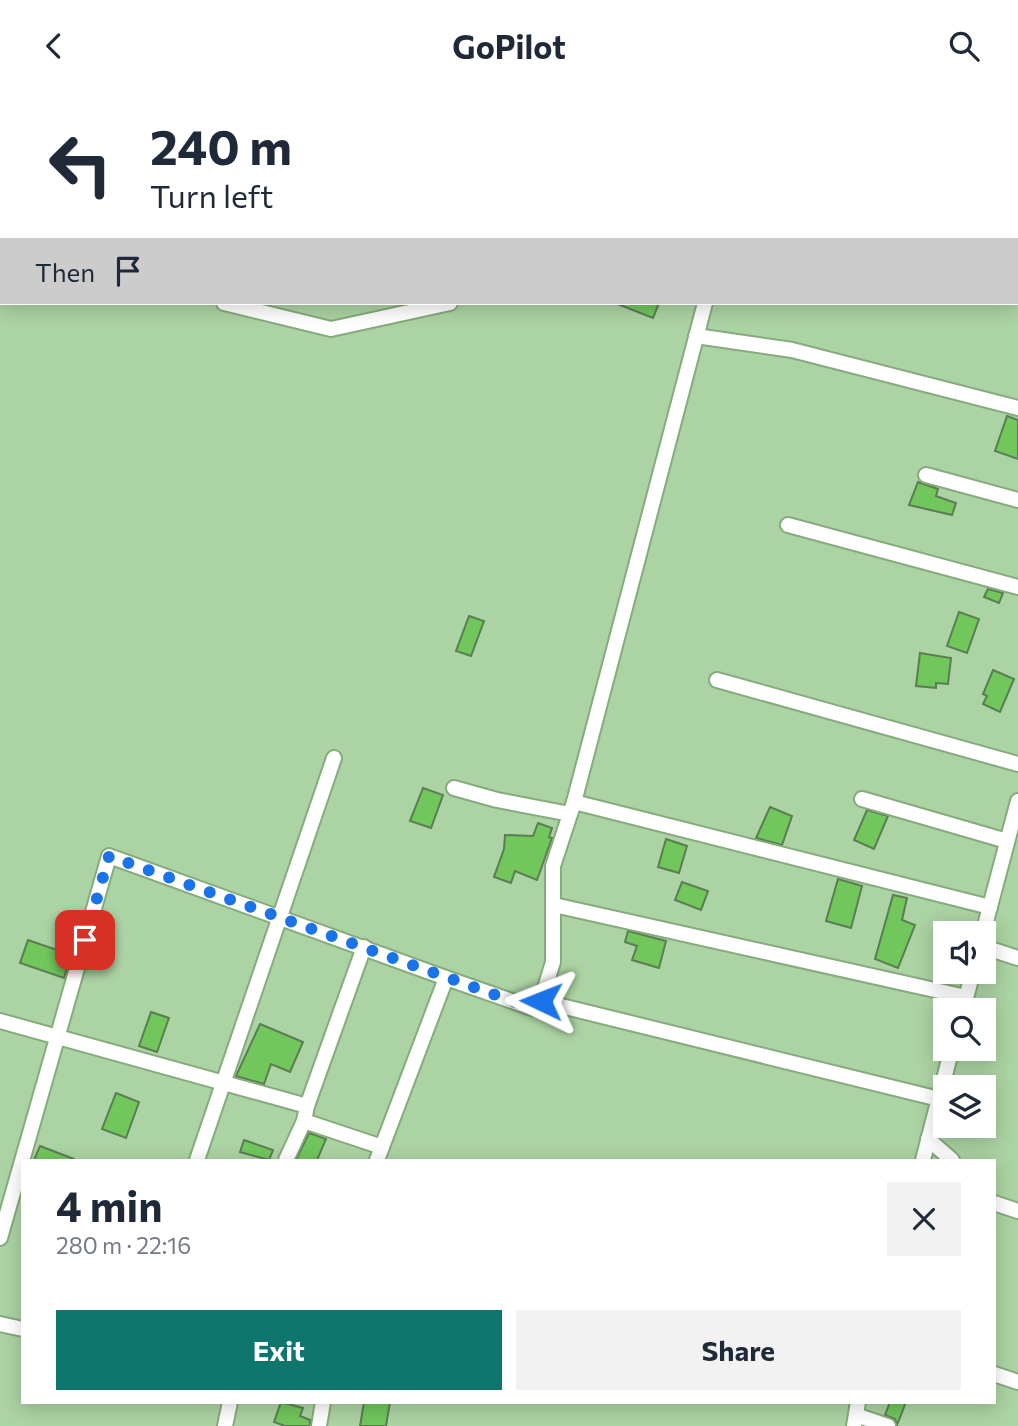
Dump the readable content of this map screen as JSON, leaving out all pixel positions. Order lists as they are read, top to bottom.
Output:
{
  "page": {
    "header": "GoPilot",
    "turn": ["240 m", "Turn left"],
    "then": "Then",
    "heading": ["4 min", "280 m · 22:16"],
    "buttons": ["Exit", "Share"]
  }
}
